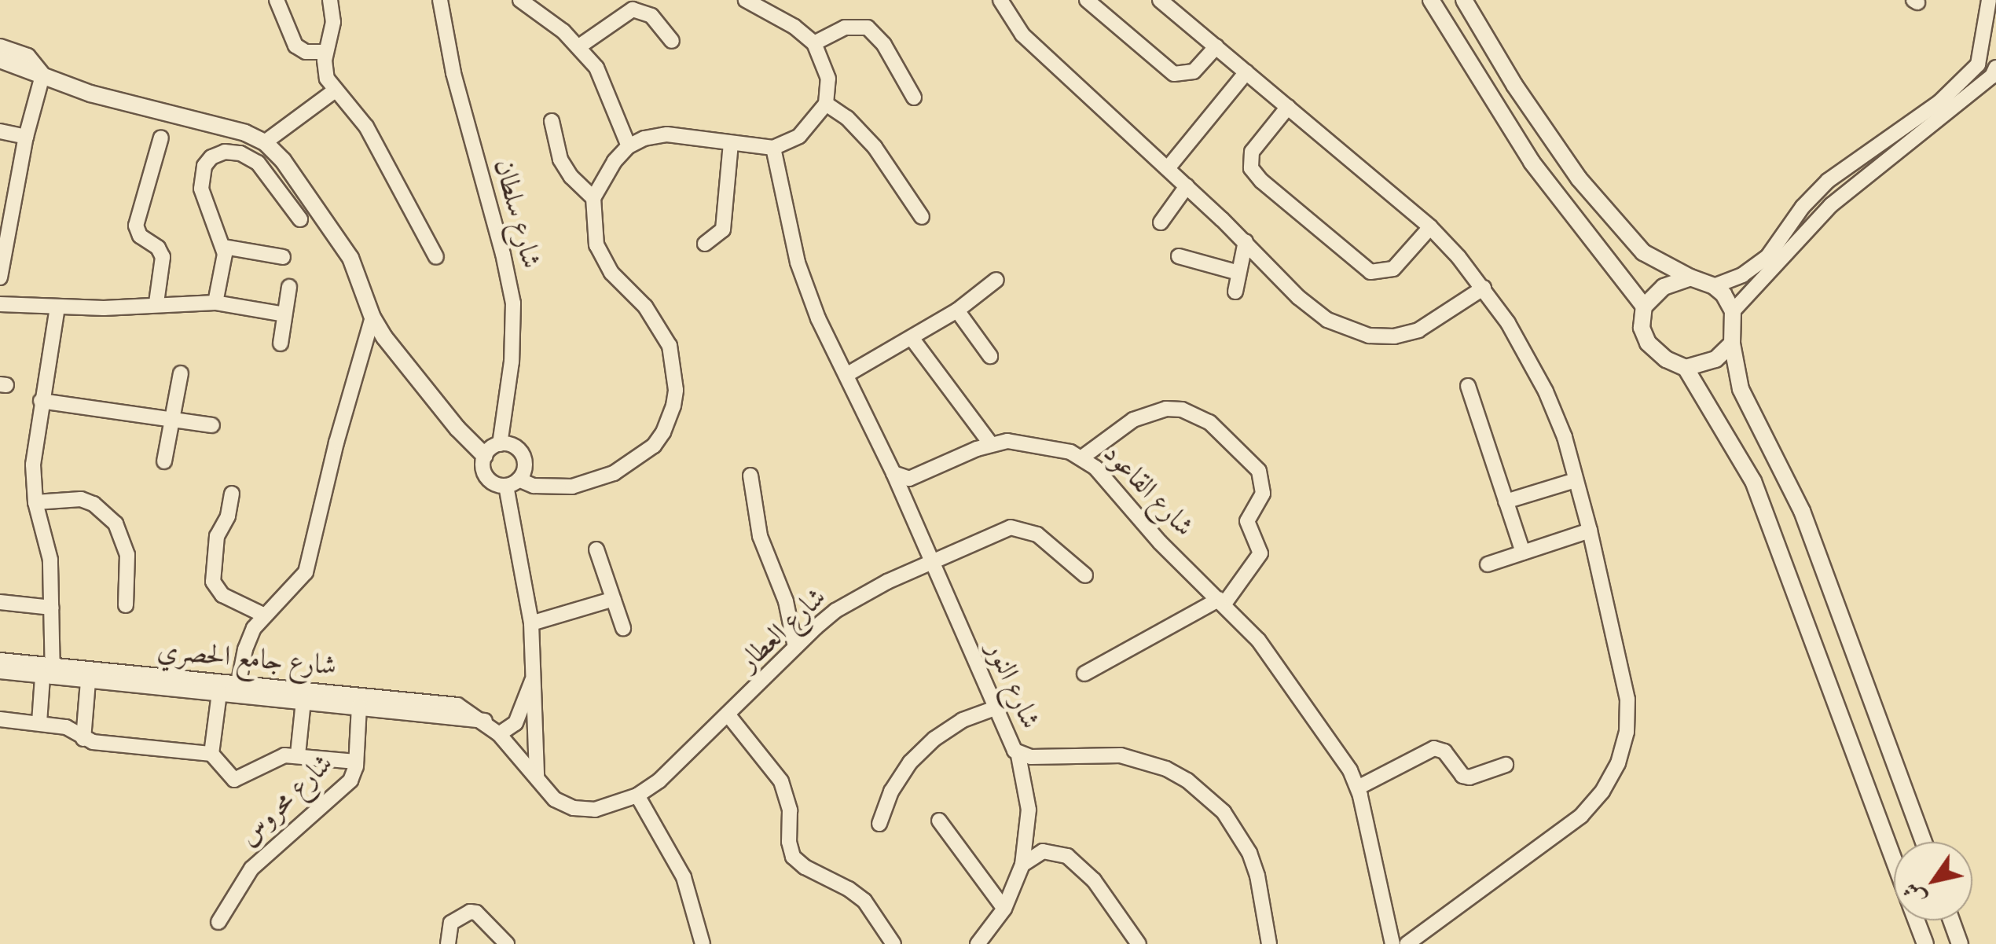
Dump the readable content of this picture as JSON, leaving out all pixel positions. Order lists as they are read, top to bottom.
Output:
{
  "streets": {
    "street": [
      "شارع سلطان",
      "شارع القاعود",
      "شارع العطار",
      "شارع جامع الحصري",
      "شارع النور",
      "شارع محروس"
    ]
  },
  "crossings": [
    ["شارع القاعود", "شارع النور"],
    ["شارع العطار", "شارع جامع الحصري"],
    ["شارع العطار", "شارع النور"],
    ["شارع جامع الحصري", "شارع محروس"]
  ],
  "north": "bottom left"
}
